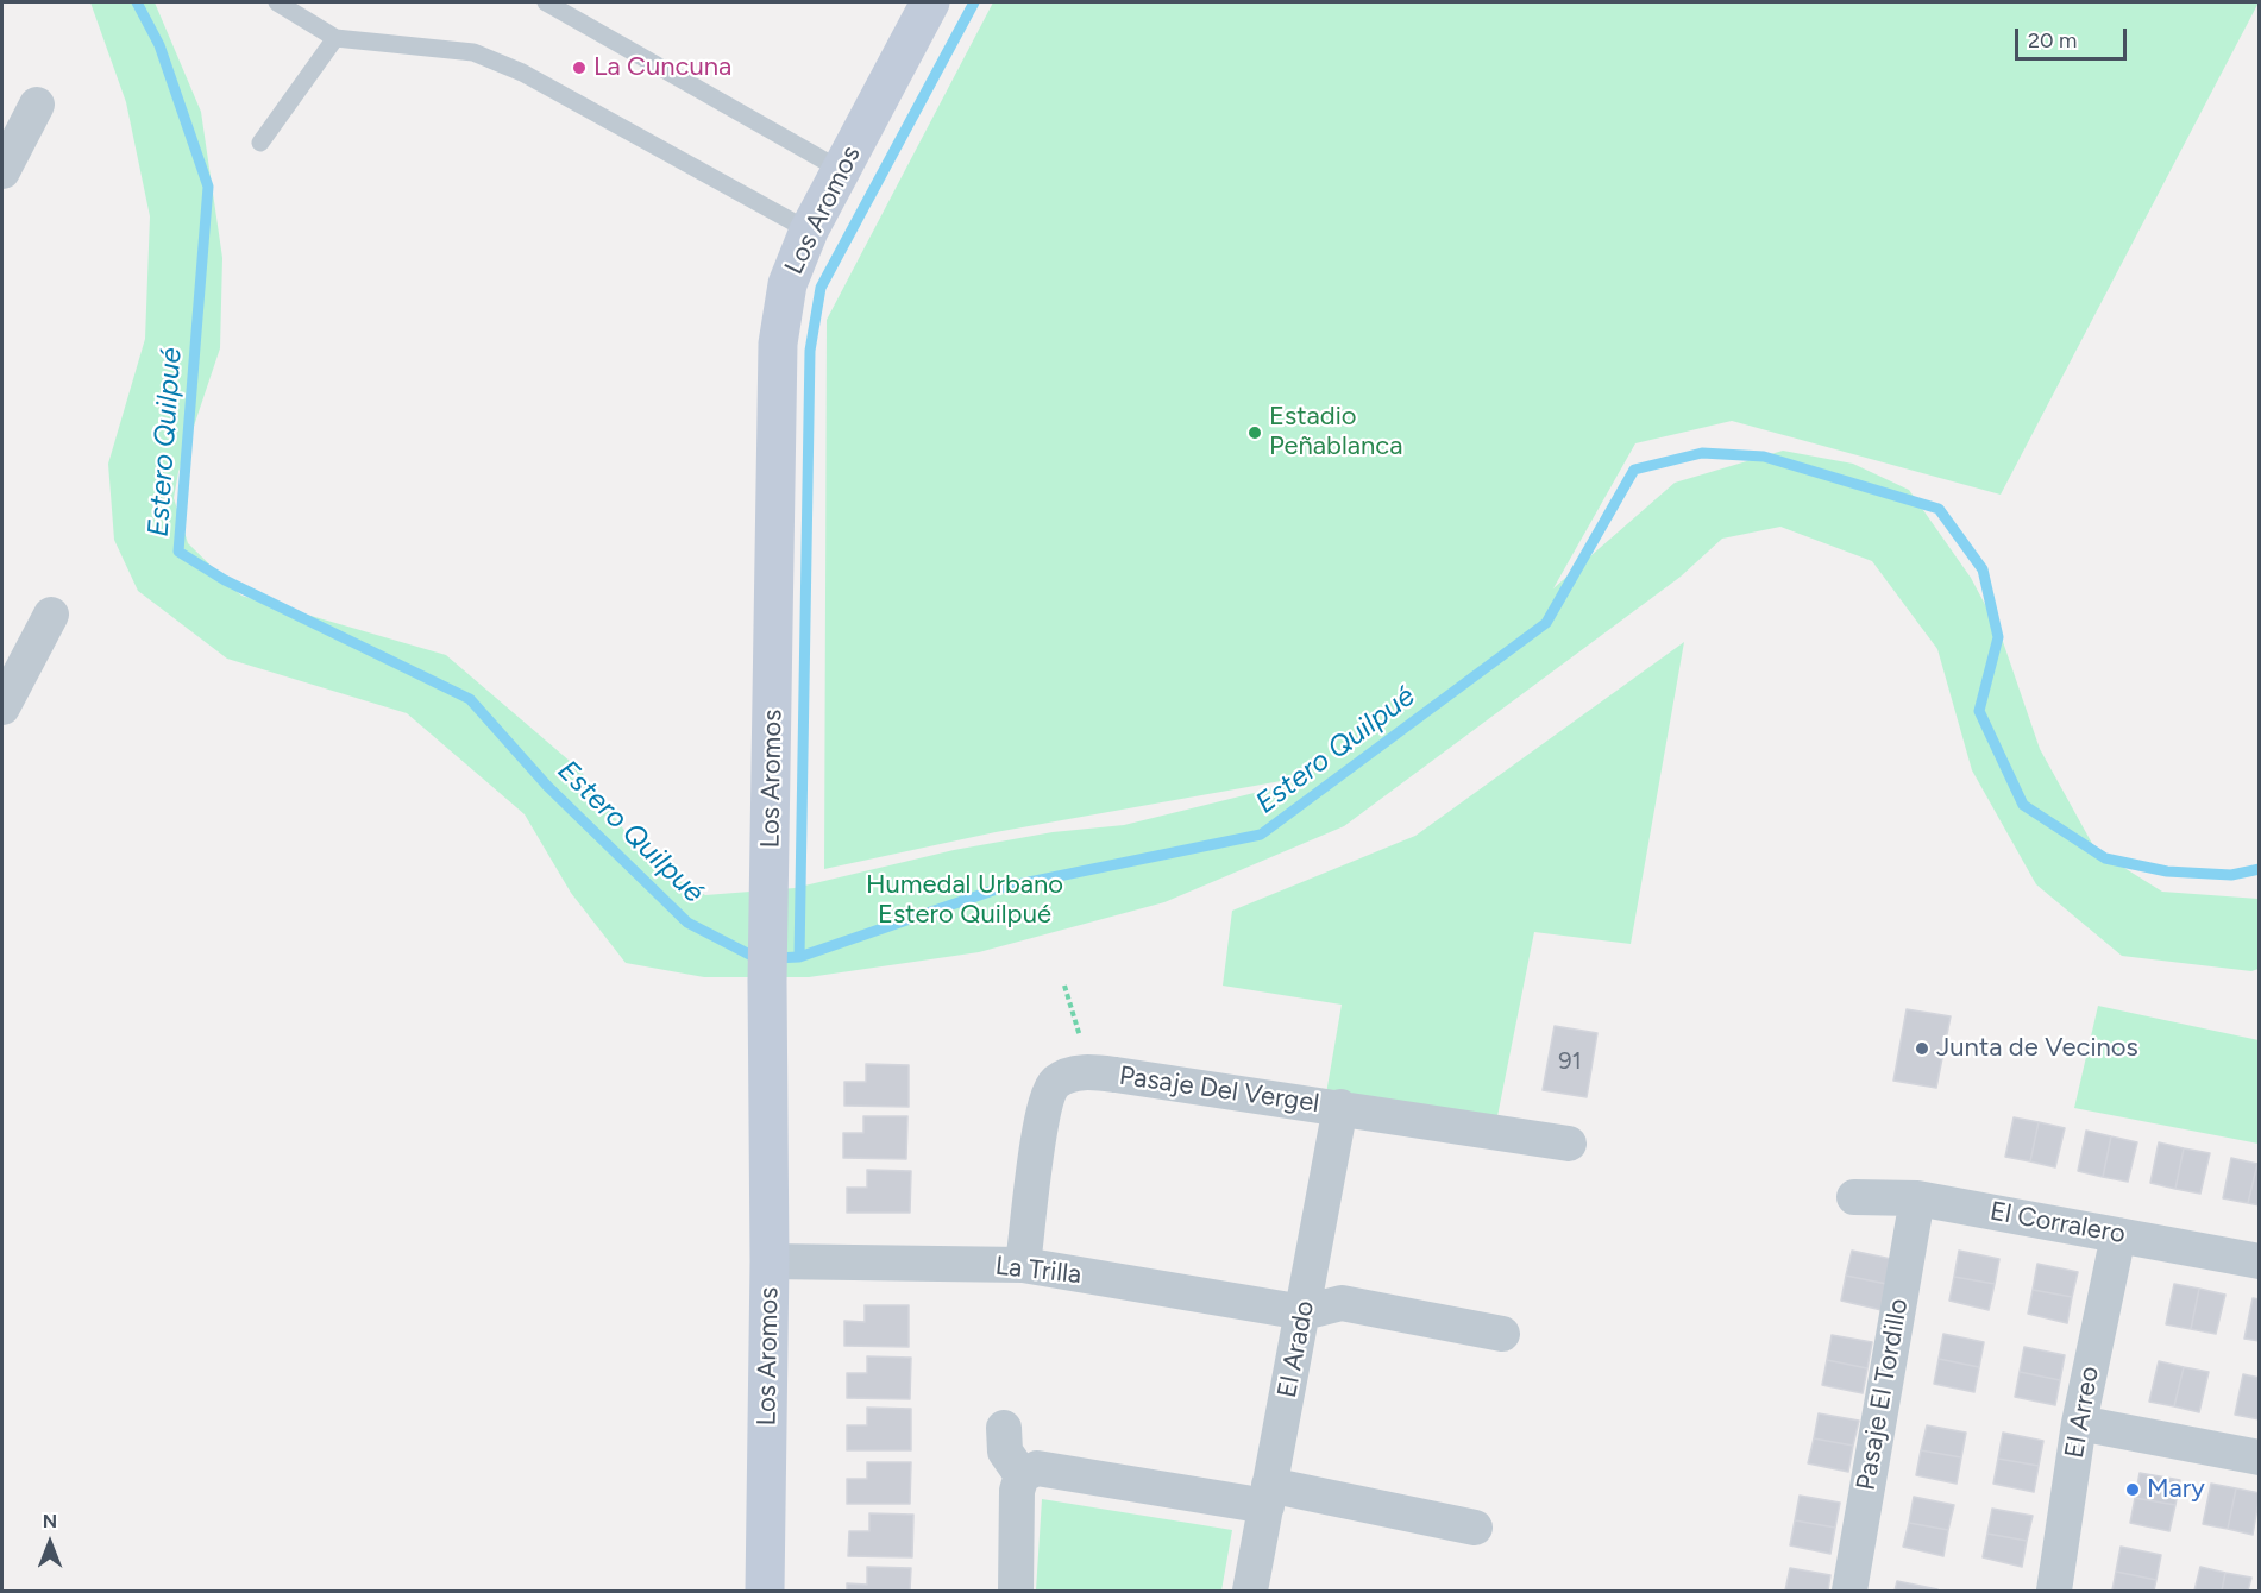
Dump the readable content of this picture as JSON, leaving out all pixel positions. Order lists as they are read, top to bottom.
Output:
{
  "streets": {
    "street": [
      "Los Aromos",
      "Pasaje Del Vergel",
      "El Corralero",
      "La Trilla",
      "El Arado",
      "Pasaje El Tordillo",
      "El Arreo"
    ]
  },
  "crossings": [
    ["Los Aromos", "La Trilla"],
    ["Pasaje Del Vergel", "La Trilla"],
    ["Pasaje Del Vergel", "El Arado"],
    ["El Corralero", "Pasaje El Tordillo"],
    ["El Corralero", "El Arreo"],
    ["La Trilla", "El Arado"]
  ],
  "water": ["Estero Quilpué"],
  "parks": ["Humedal Urbano Estero Quilpué"],
  "places": [
    "La Cuncuna",
    "Estadio Peñablanca",
    "Junta de Vecinos",
    "Mary"
  ],
  "house_numbers": ["91"],
  "scale_bar": "20 m",
  "north": "top"
}
